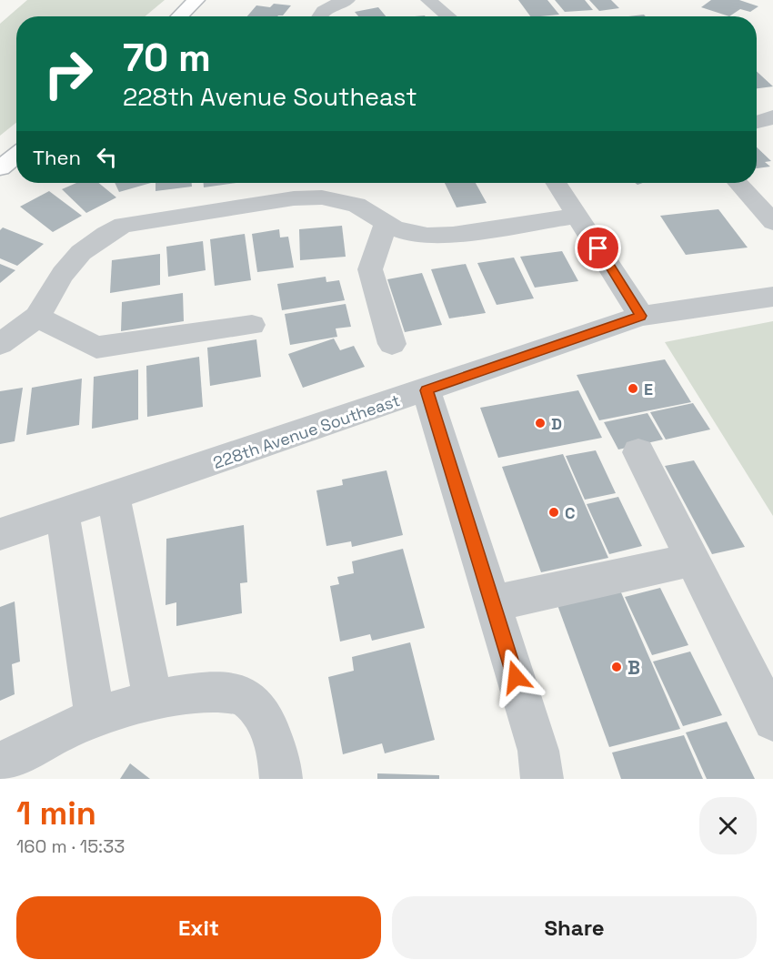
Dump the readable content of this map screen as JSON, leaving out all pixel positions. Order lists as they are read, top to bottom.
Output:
{
  "streets": {
    "street": ["228th Avenue Southeast"]
  },
  "places": [
    "E",
    "D",
    "C",
    "B"
  ],
  "page": {
    "turn": ["70 m", "228th Avenue Southeast"],
    "then": "Then",
    "heading": ["1 min", "160 m · 15:33"],
    "buttons": ["Exit", "Share"]
  }
}
